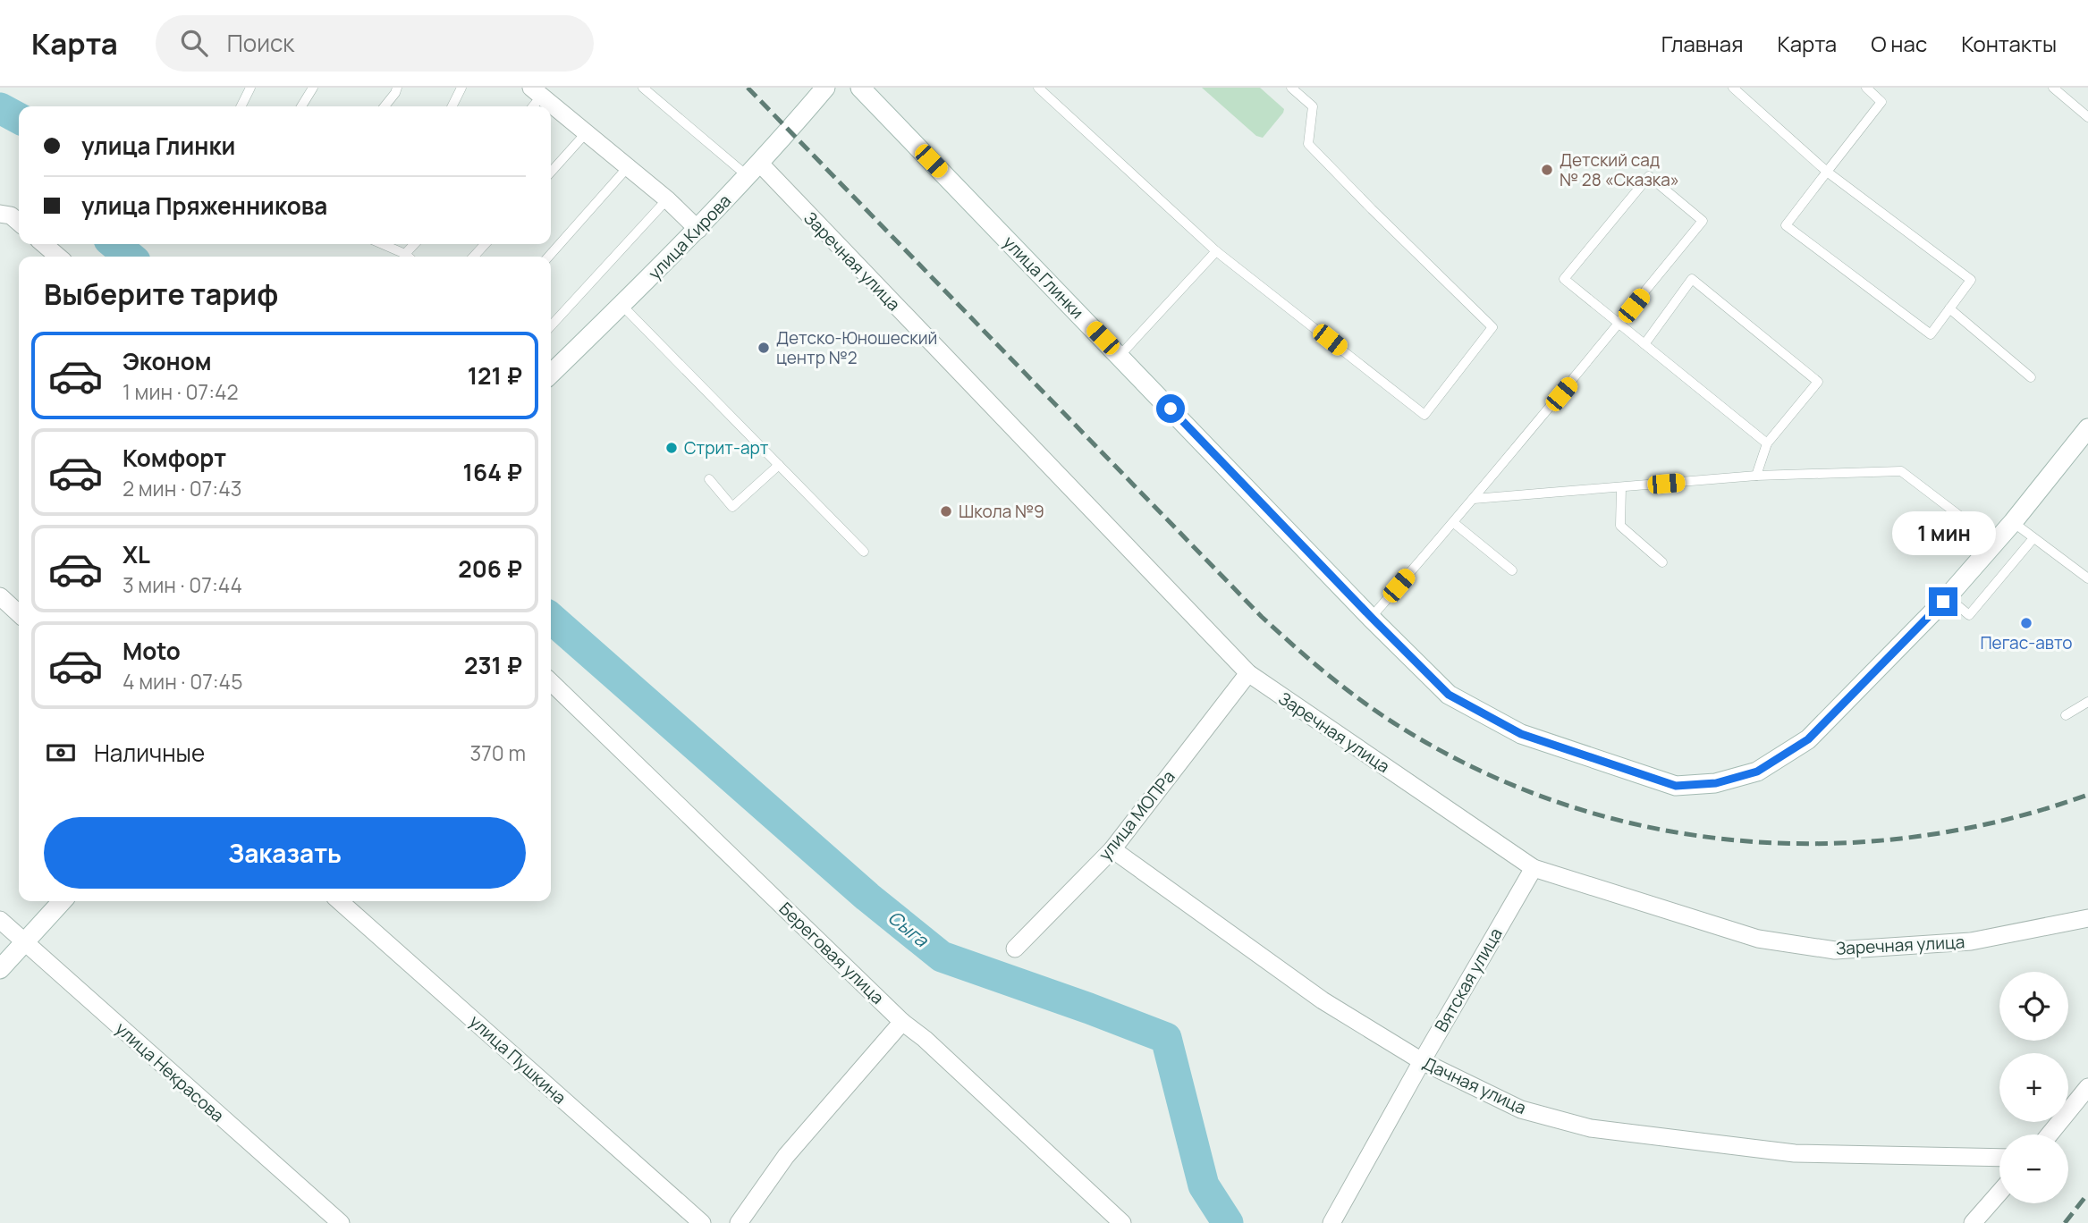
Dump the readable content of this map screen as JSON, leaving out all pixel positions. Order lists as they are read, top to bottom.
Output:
{
  "streets": {
    "main road": ["улица Кирова", "улица Глинки"],
    "street": [
      "Заречная улица",
      "улица МОПРа",
      "Береговая улица",
      "Вятская улица",
      "улица Пушкина",
      "улица Некрасова",
      "Дачная улица"
    ]
  },
  "crossings": [
    ["улица Кирова", "Заречная улица"],
    ["Заречная улица", "улица МОПРа"],
    ["Заречная улица", "Вятская улица"],
    ["улица МОПРа", "Дачная улица"],
    ["Вятская улица", "Дачная улица"]
  ],
  "water": ["Сыга"],
  "places": [
    "Детский сад № 28 «Сказка»",
    "Детско-Юношеский центр №2",
    "Стрит-арт",
    "Школа №9",
    "Пегас-авто"
  ],
  "page": {
    "header": "Карта",
    "search": "Поиск",
    "nav": [
      "Главная",
      "Карта",
      "О нас",
      "Контакты"
    ],
    "banner": ["улица Глинки", "улица Пряженникова"],
    "heading": "Выберите тариф",
    "list": [
      {
        "name": "Эконом",
        "note": "1 мин · 07:42",
        "value": "121 ₽"
      },
      {
        "name": "Комфорт",
        "note": "2 мин · 07:43",
        "value": "164 ₽"
      },
      {
        "name": "XL",
        "note": "3 мин · 07:44",
        "value": "206 ₽"
      },
      {
        "name": "Moto",
        "note": "4 мин · 07:45",
        "value": "231 ₽"
      }
    ],
    "bubble": "1 мин",
    "pay": ["Наличные", "370 m"],
    "buttons": "Заказать",
    "map_buttons": ["+", "−"]
  }
}
